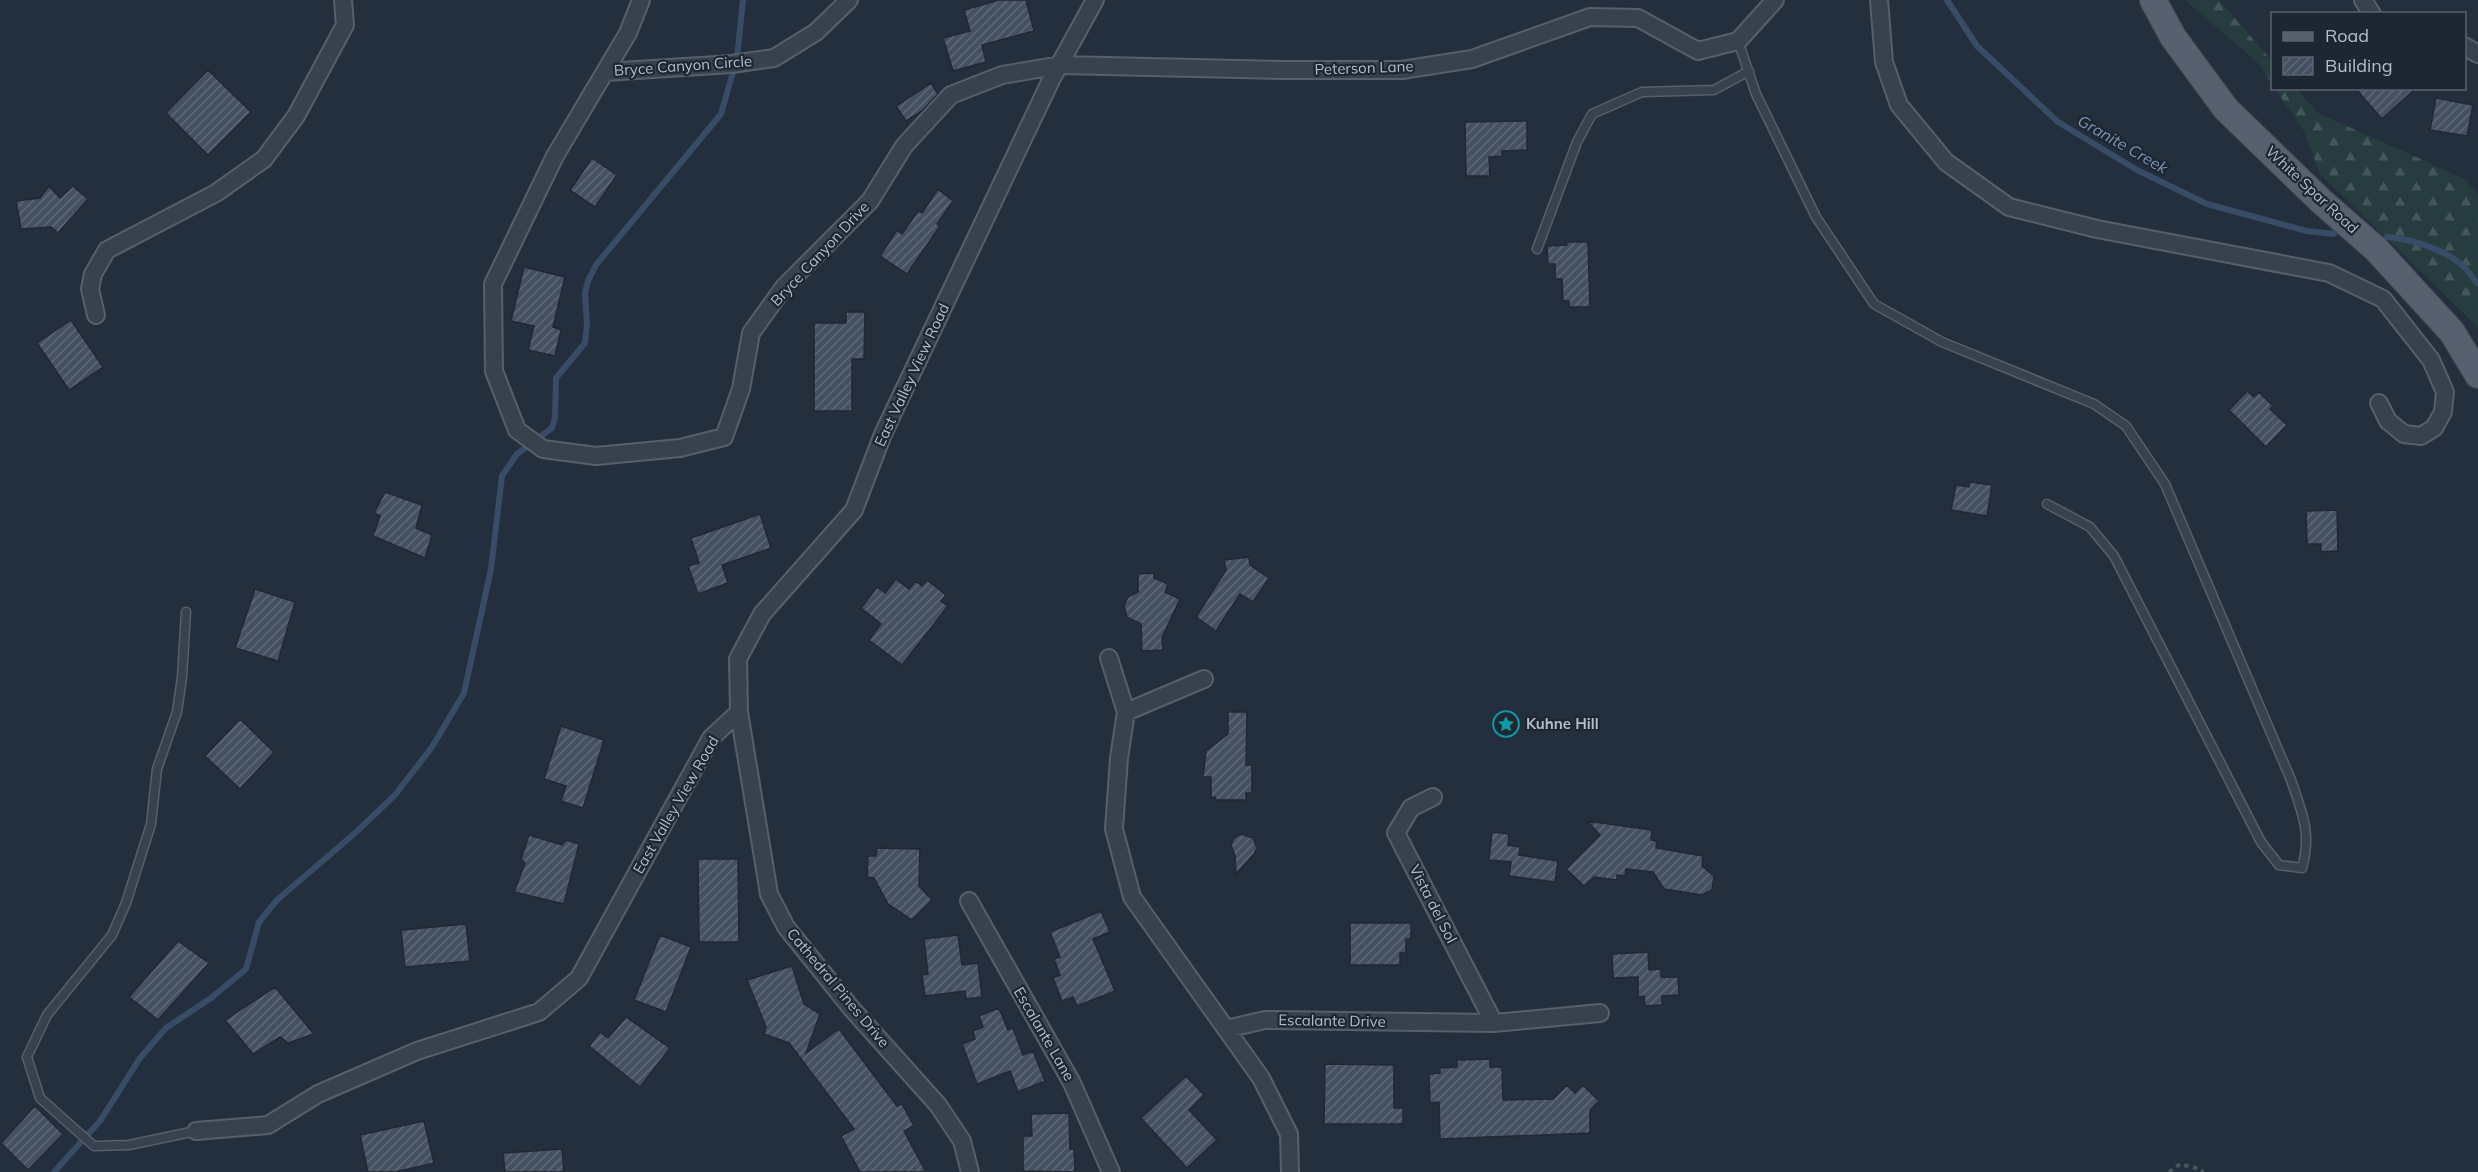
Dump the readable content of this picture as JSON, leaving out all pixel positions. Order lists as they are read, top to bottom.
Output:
{
  "streets": {
    "main road": ["White Spar Road"],
    "street": [
      "Bryce Canyon Circle",
      "Peterson Lane",
      "Bryce Canyon Drive",
      "East Valley View Road",
      "Vista del Sol",
      "Cathedral Pines Drive",
      "Escalante Drive",
      "Escalante Lane"
    ]
  },
  "crossings": [
    ["Bryce Canyon Circle", "Bryce Canyon Drive"],
    ["Peterson Lane", "Bryce Canyon Drive"],
    ["Peterson Lane", "East Valley View Road"],
    ["Bryce Canyon Drive", "East Valley View Road"],
    ["East Valley View Road", "Cathedral Pines Drive"],
    ["Vista del Sol", "Escalante Drive"]
  ],
  "water": ["Granite Creek"],
  "places": {
    "place": ["Kuhne Hill"]
  },
  "legend": ["Road", "Building"]
}
